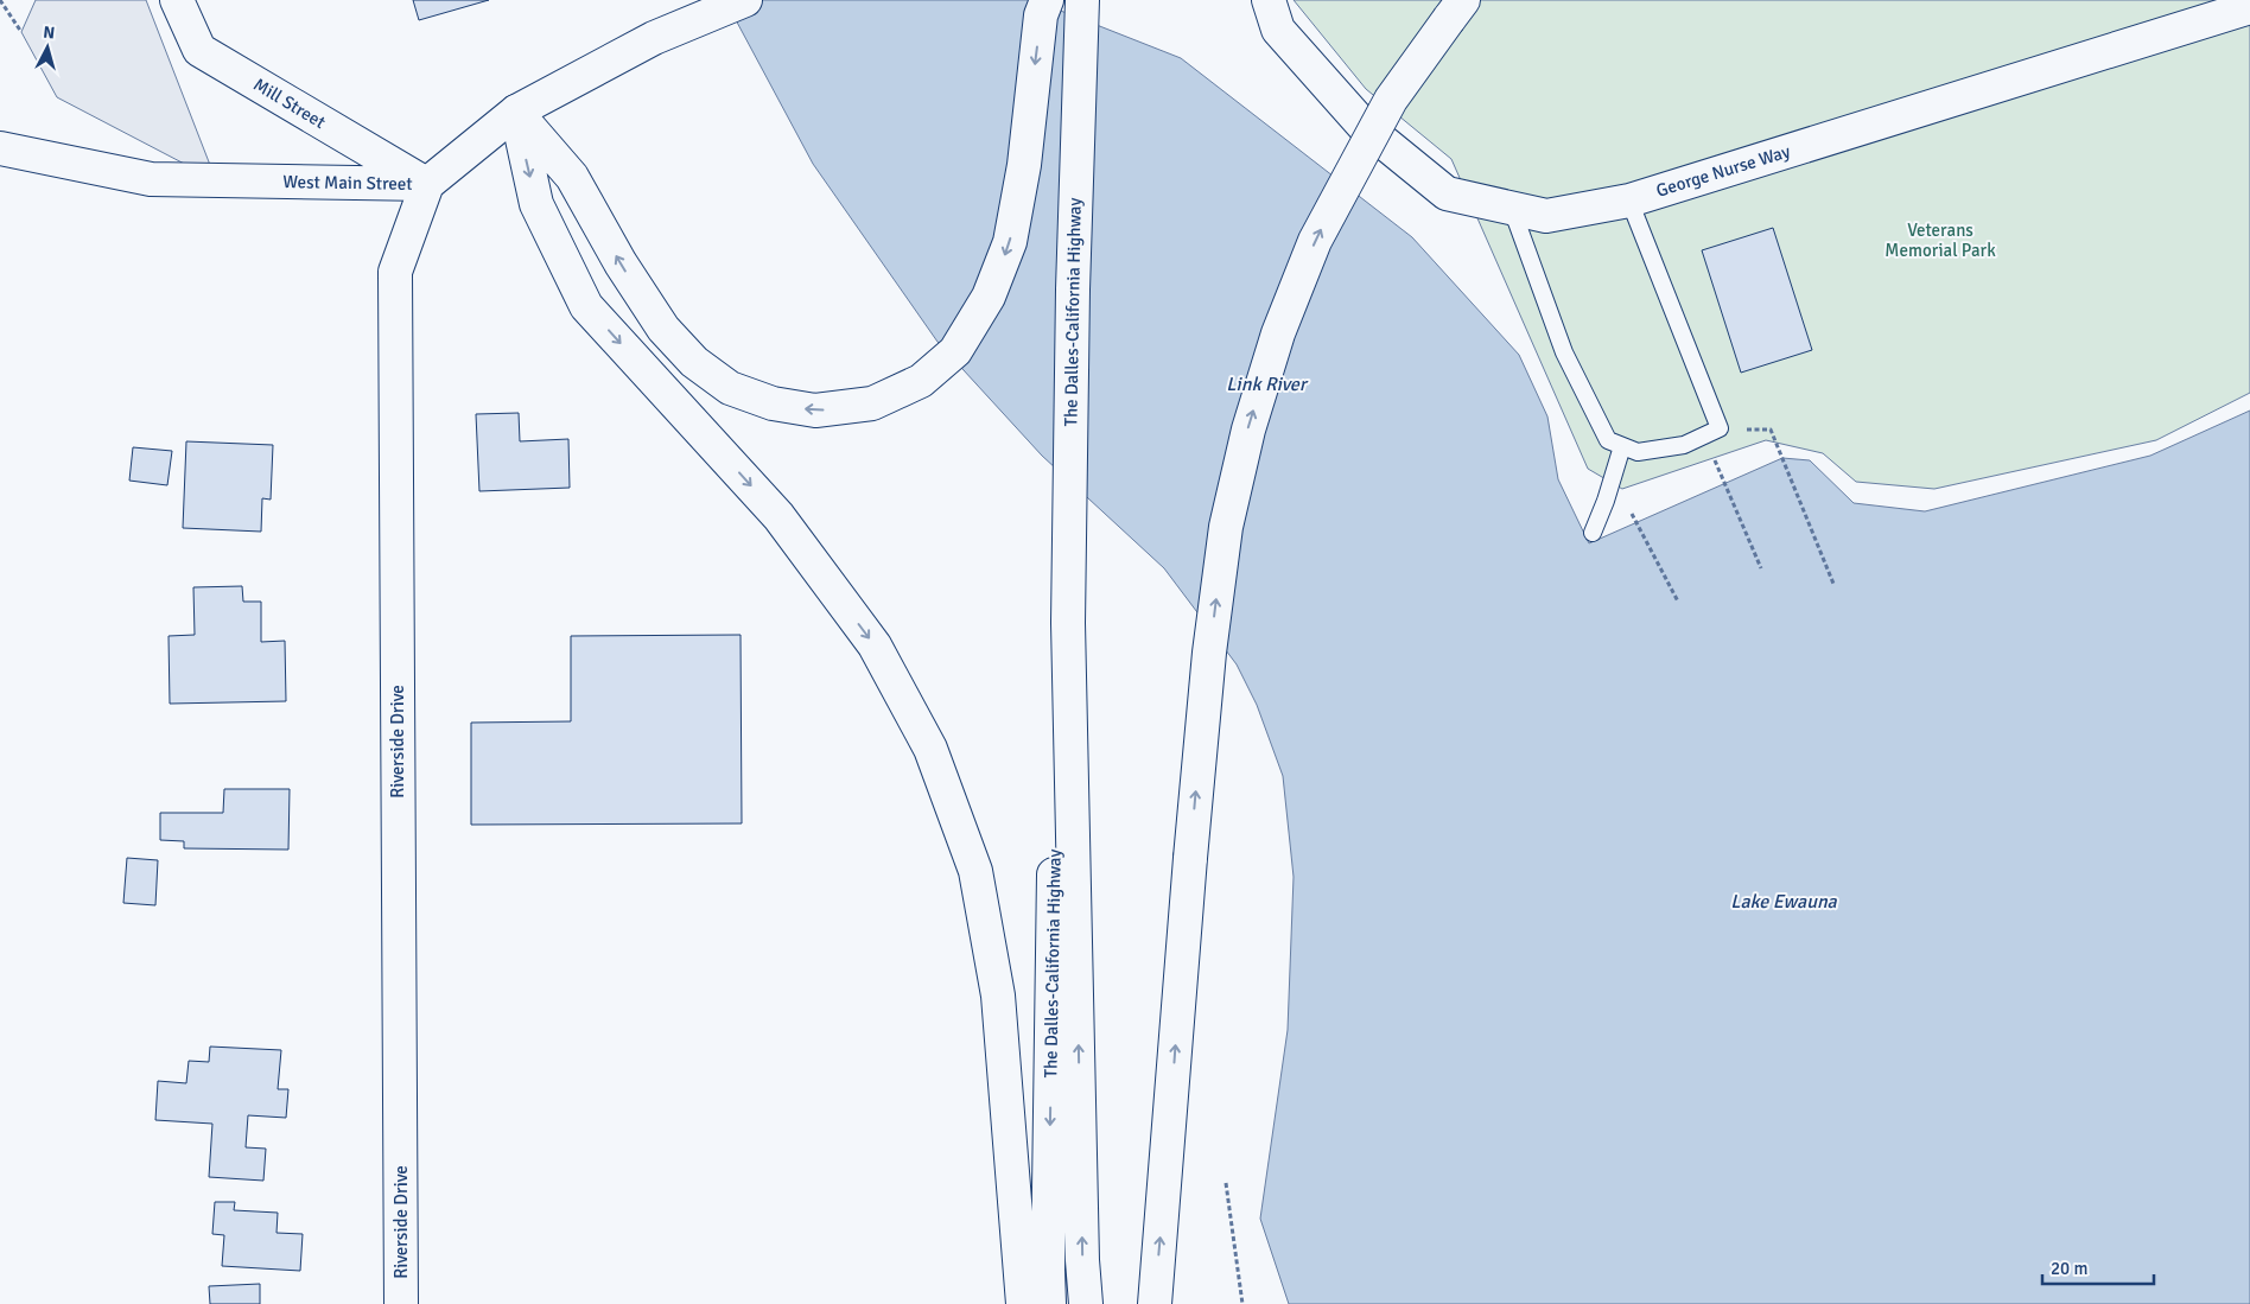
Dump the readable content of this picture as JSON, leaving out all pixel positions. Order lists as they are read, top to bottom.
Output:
{
  "streets": {
    "main road": [
      "Mill Street",
      "George Nurse Way",
      "West Main Street",
      "The Dalles-California Highway",
      "Riverside Drive"
    ]
  },
  "crossings": [
    ["Mill Street", "West Main Street"],
    ["Mill Street", "Riverside Drive"],
    ["West Main Street", "Riverside Drive"]
  ],
  "water": ["Link River", "Lake Ewauna"],
  "parks": ["Veterans Memorial Park"],
  "scale_bar": "20 m",
  "north": "top"
}
